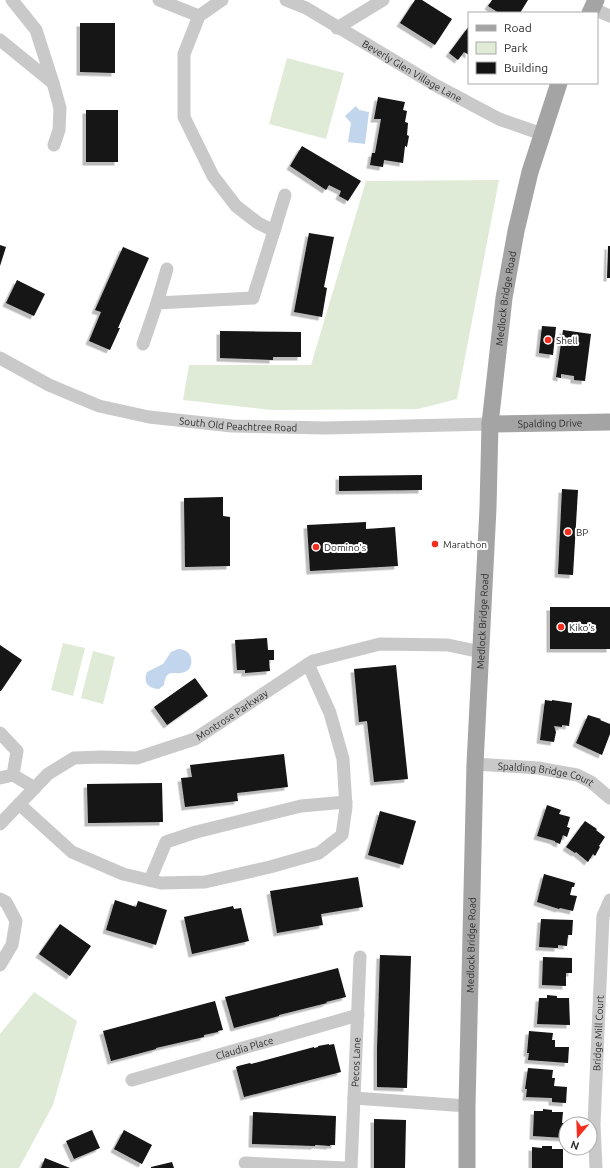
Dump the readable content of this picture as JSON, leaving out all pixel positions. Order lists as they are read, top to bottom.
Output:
{
  "streets": {
    "main road": ["Medlock Bridge Road", "Spalding Drive"],
    "street": [
      "Beverly Glen Village Lane",
      "South Old Peachtree Road",
      "Montrose Parkway",
      "Spalding Bridge Court",
      "Bridge Mill Court",
      "Claudia Place",
      "Pecos Lane"
    ]
  },
  "crossings": [
    ["Beverly Glen Village Lane", "Medlock Bridge Road"],
    ["Medlock Bridge Road", "Spalding Drive"],
    ["Medlock Bridge Road", "South Old Peachtree Road"],
    ["Medlock Bridge Road", "Montrose Parkway"],
    ["Medlock Bridge Road", "Spalding Bridge Court"],
    ["Spalding Drive", "South Old Peachtree Road"],
    ["Claudia Place", "Pecos Lane"]
  ],
  "places": [
    "Shell",
    "BP",
    "Marathon",
    "Domino's",
    "Kiko's"
  ],
  "legend": ["Road", "Park", "Building"],
  "north": "bottom"
}
